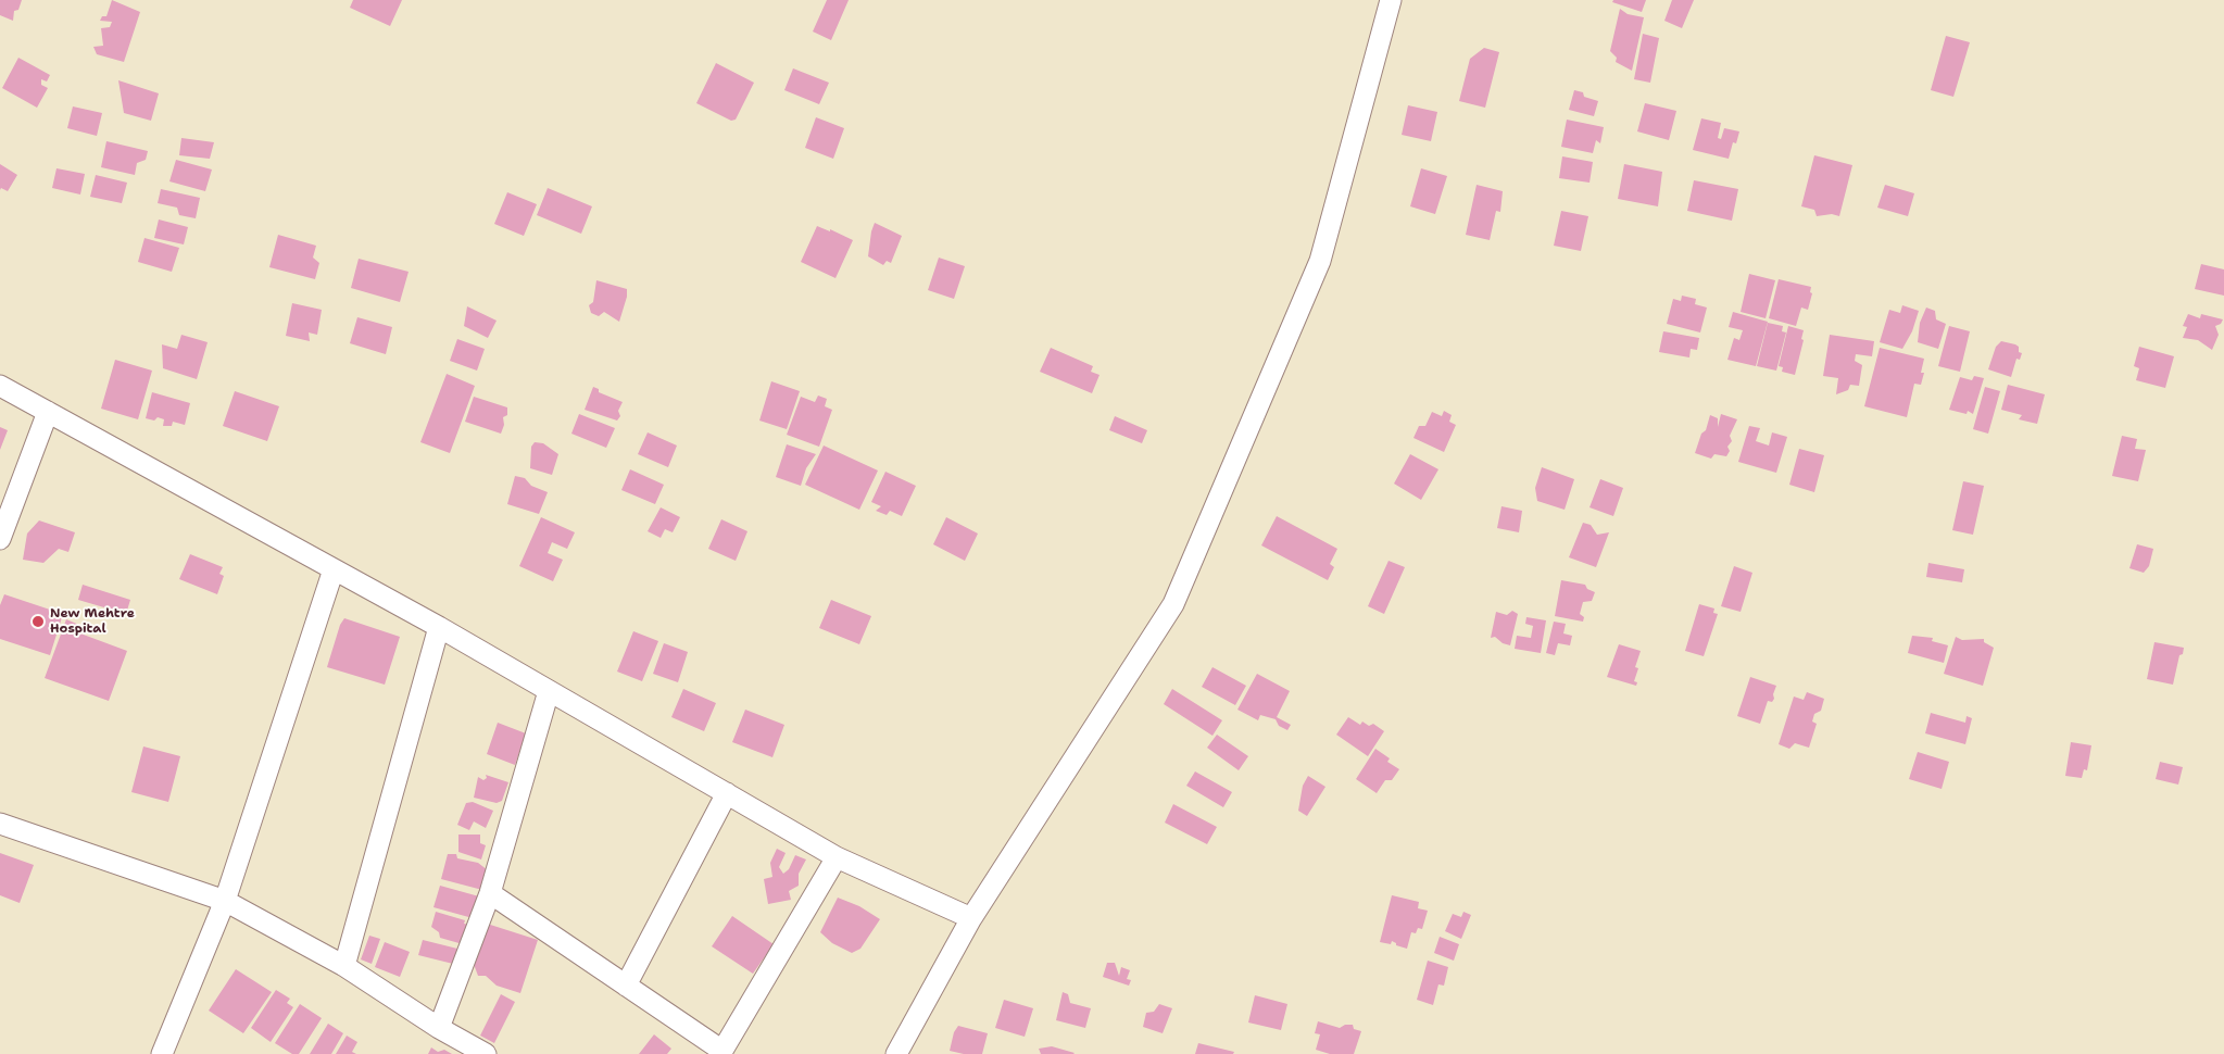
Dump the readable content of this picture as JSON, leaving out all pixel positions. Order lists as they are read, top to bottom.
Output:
{
  "places": ["New Mehtre Hospital"]
}
